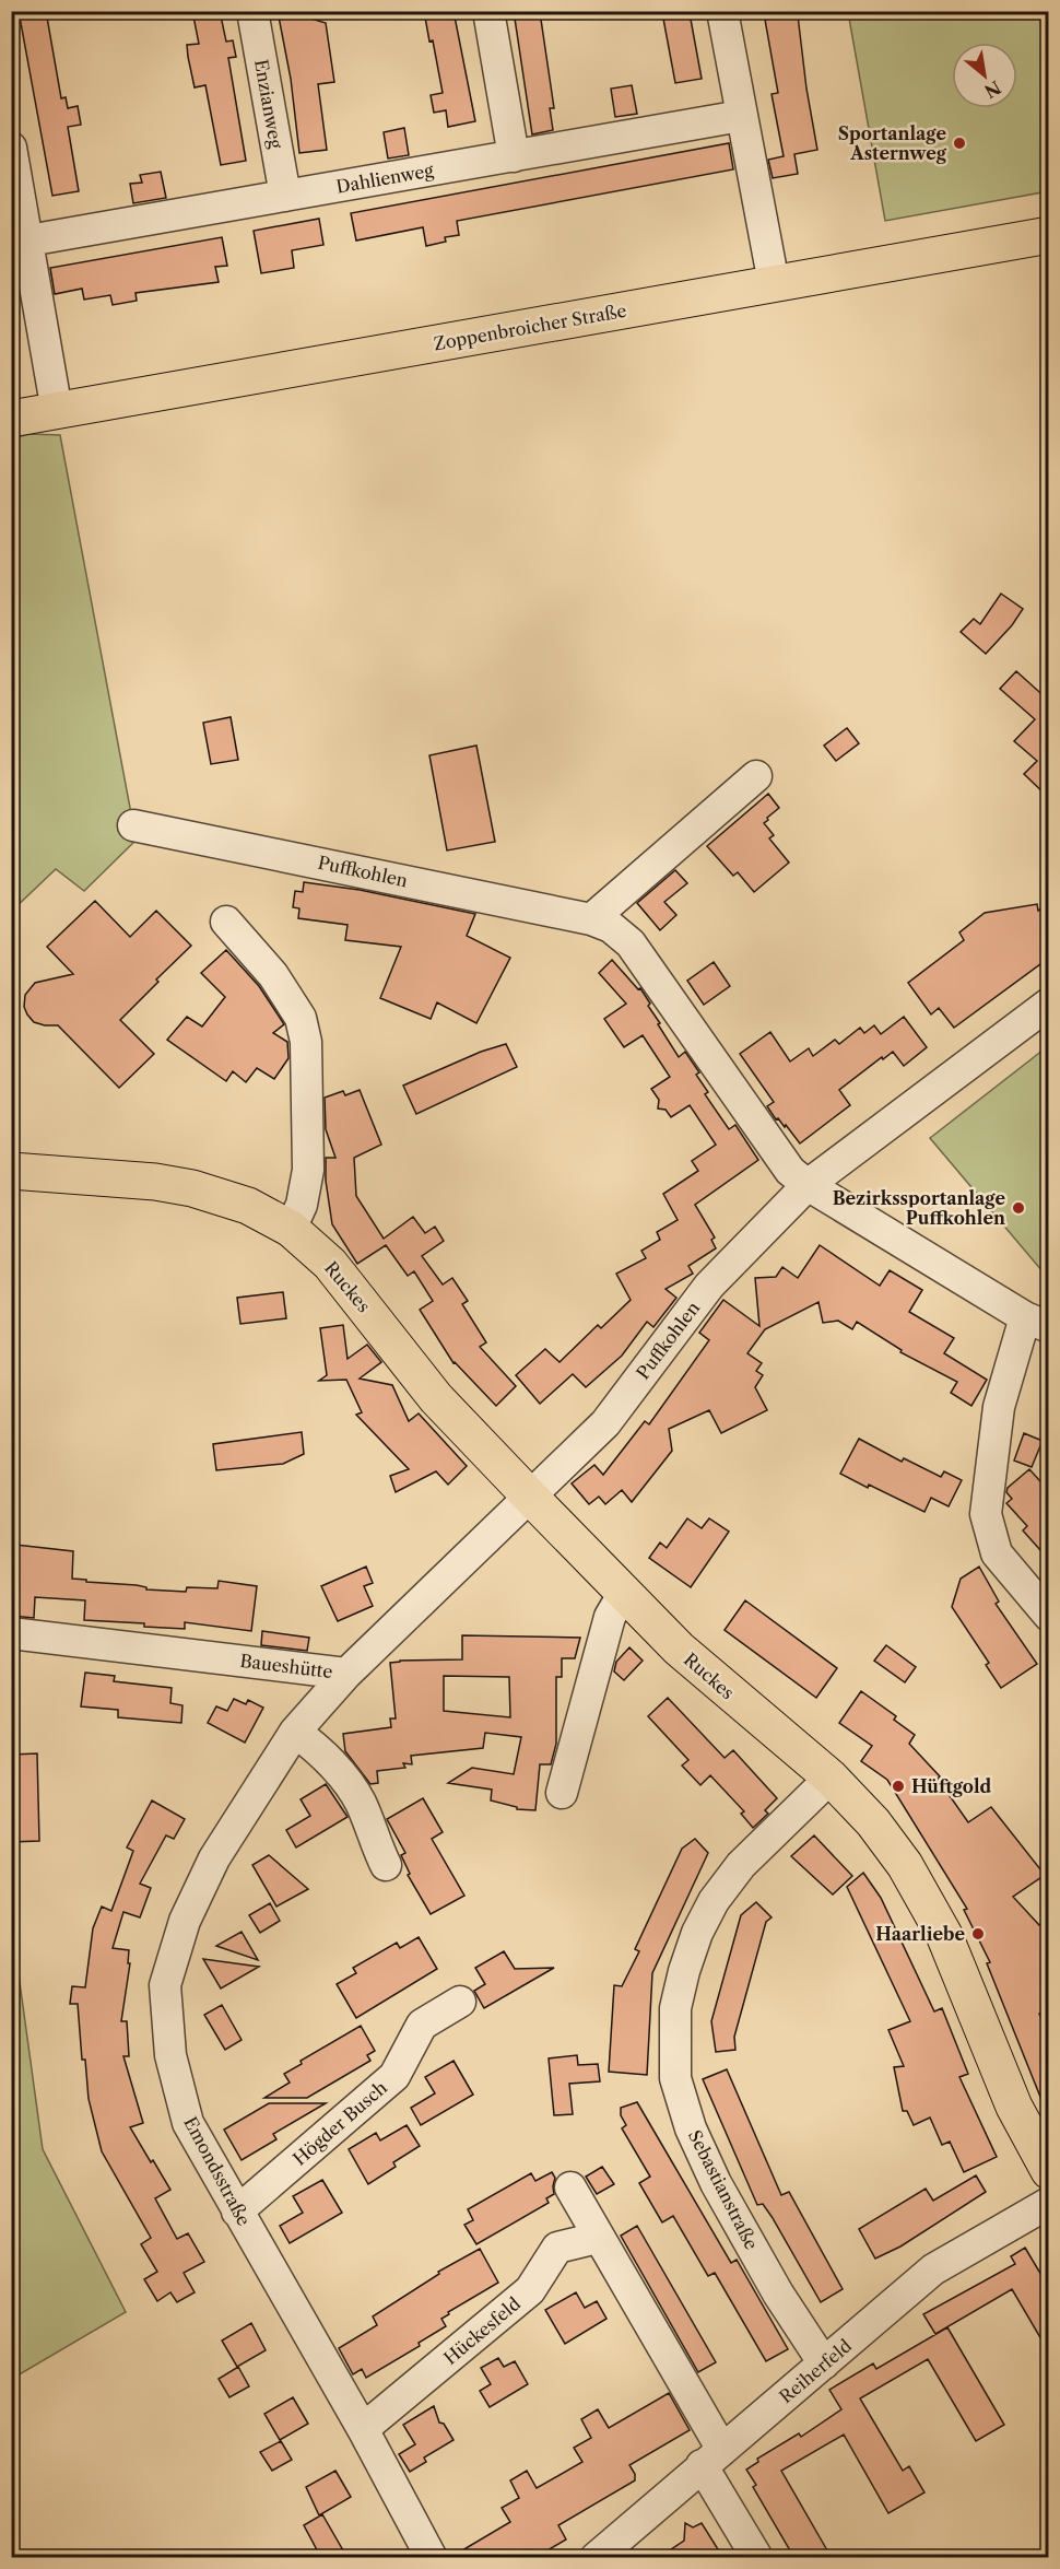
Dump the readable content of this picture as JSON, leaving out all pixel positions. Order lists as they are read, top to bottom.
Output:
{
  "streets": {
    "main road": ["Zoppenbroicher Straße", "Ruckes"],
    "street": [
      "Enzianweg",
      "Dahlienweg",
      "Puffkohlen",
      "Baueshütte",
      "Högder Busch",
      "Emondsstraße",
      "Sebastianstraße",
      "Hückesfeld",
      "Reiherfeld"
    ]
  },
  "crossings": [
    ["Enzianweg", "Dahlienweg"],
    ["Puffkohlen", "Ruckes"],
    ["Puffkohlen", "Baueshütte"],
    ["Ruckes", "Baueshütte"],
    ["Ruckes", "Sebastianstraße"],
    ["Baueshütte", "Emondsstraße"],
    ["Högder Busch", "Emondsstraße"],
    ["Emondsstraße", "Hückesfeld"],
    ["Sebastianstraße", "Reiherfeld"]
  ],
  "places": [
    "Sportanlage Asternweg",
    "Bezirkssportanlage Puffkohlen",
    "Hüftgold",
    "Haarliebe"
  ],
  "north": "bottom right"
}
